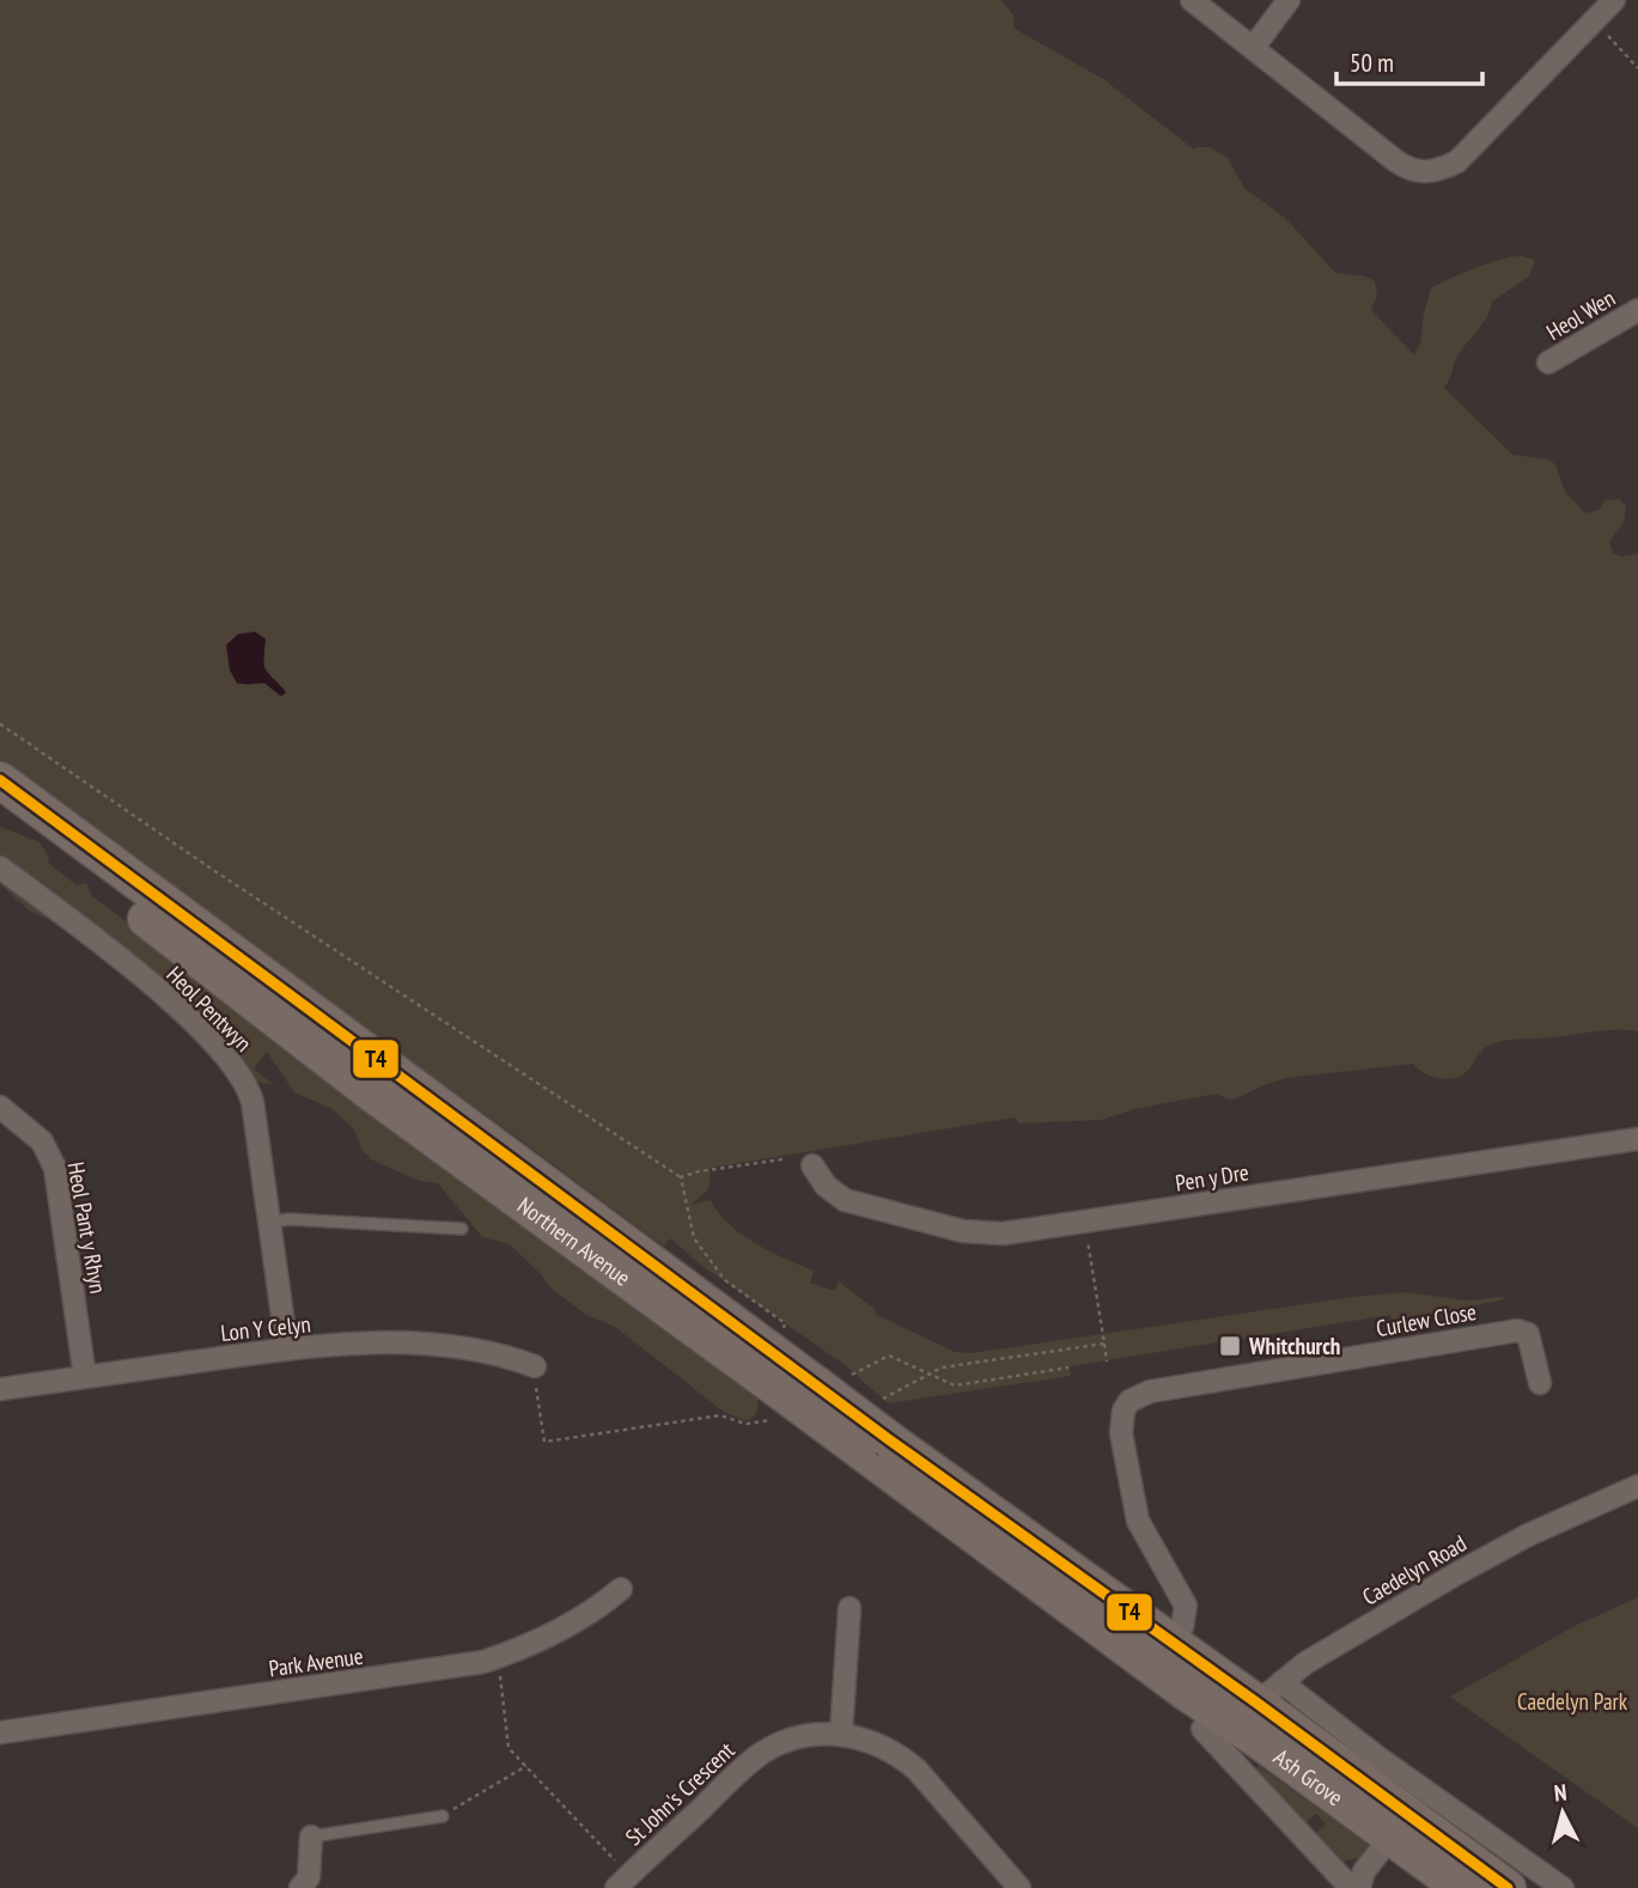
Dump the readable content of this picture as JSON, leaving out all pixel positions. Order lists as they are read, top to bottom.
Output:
{
  "streets": {
    "highway": ["Northern Avenue", "Ash Grove"],
    "street": [
      "Heol Wen",
      "Heol Pentwyn",
      "Pen y Dre",
      "Heol Pant y Rhyn",
      "Curlew Close",
      "Lon Y Celyn",
      "Caedelyn Road",
      "Park Avenue",
      "St John's Crescent"
    ]
  },
  "crossings": [
    ["Heol Pentwyn", "Lon Y Celyn"],
    ["Heol Pant y Rhyn", "Lon Y Celyn"],
    ["Northern Avenue", "Curlew Close"],
    ["Northern Avenue", "Ash Grove"],
    ["Curlew Close", "Ash Grove"],
    ["Caedelyn Road", "Ash Grove"]
  ],
  "parks": ["Caedelyn Park"],
  "places": {
    "transit": ["Whitchurch"]
  },
  "lines": ["transit line T4"],
  "scale_bar": "50 m",
  "north": "top"
}
